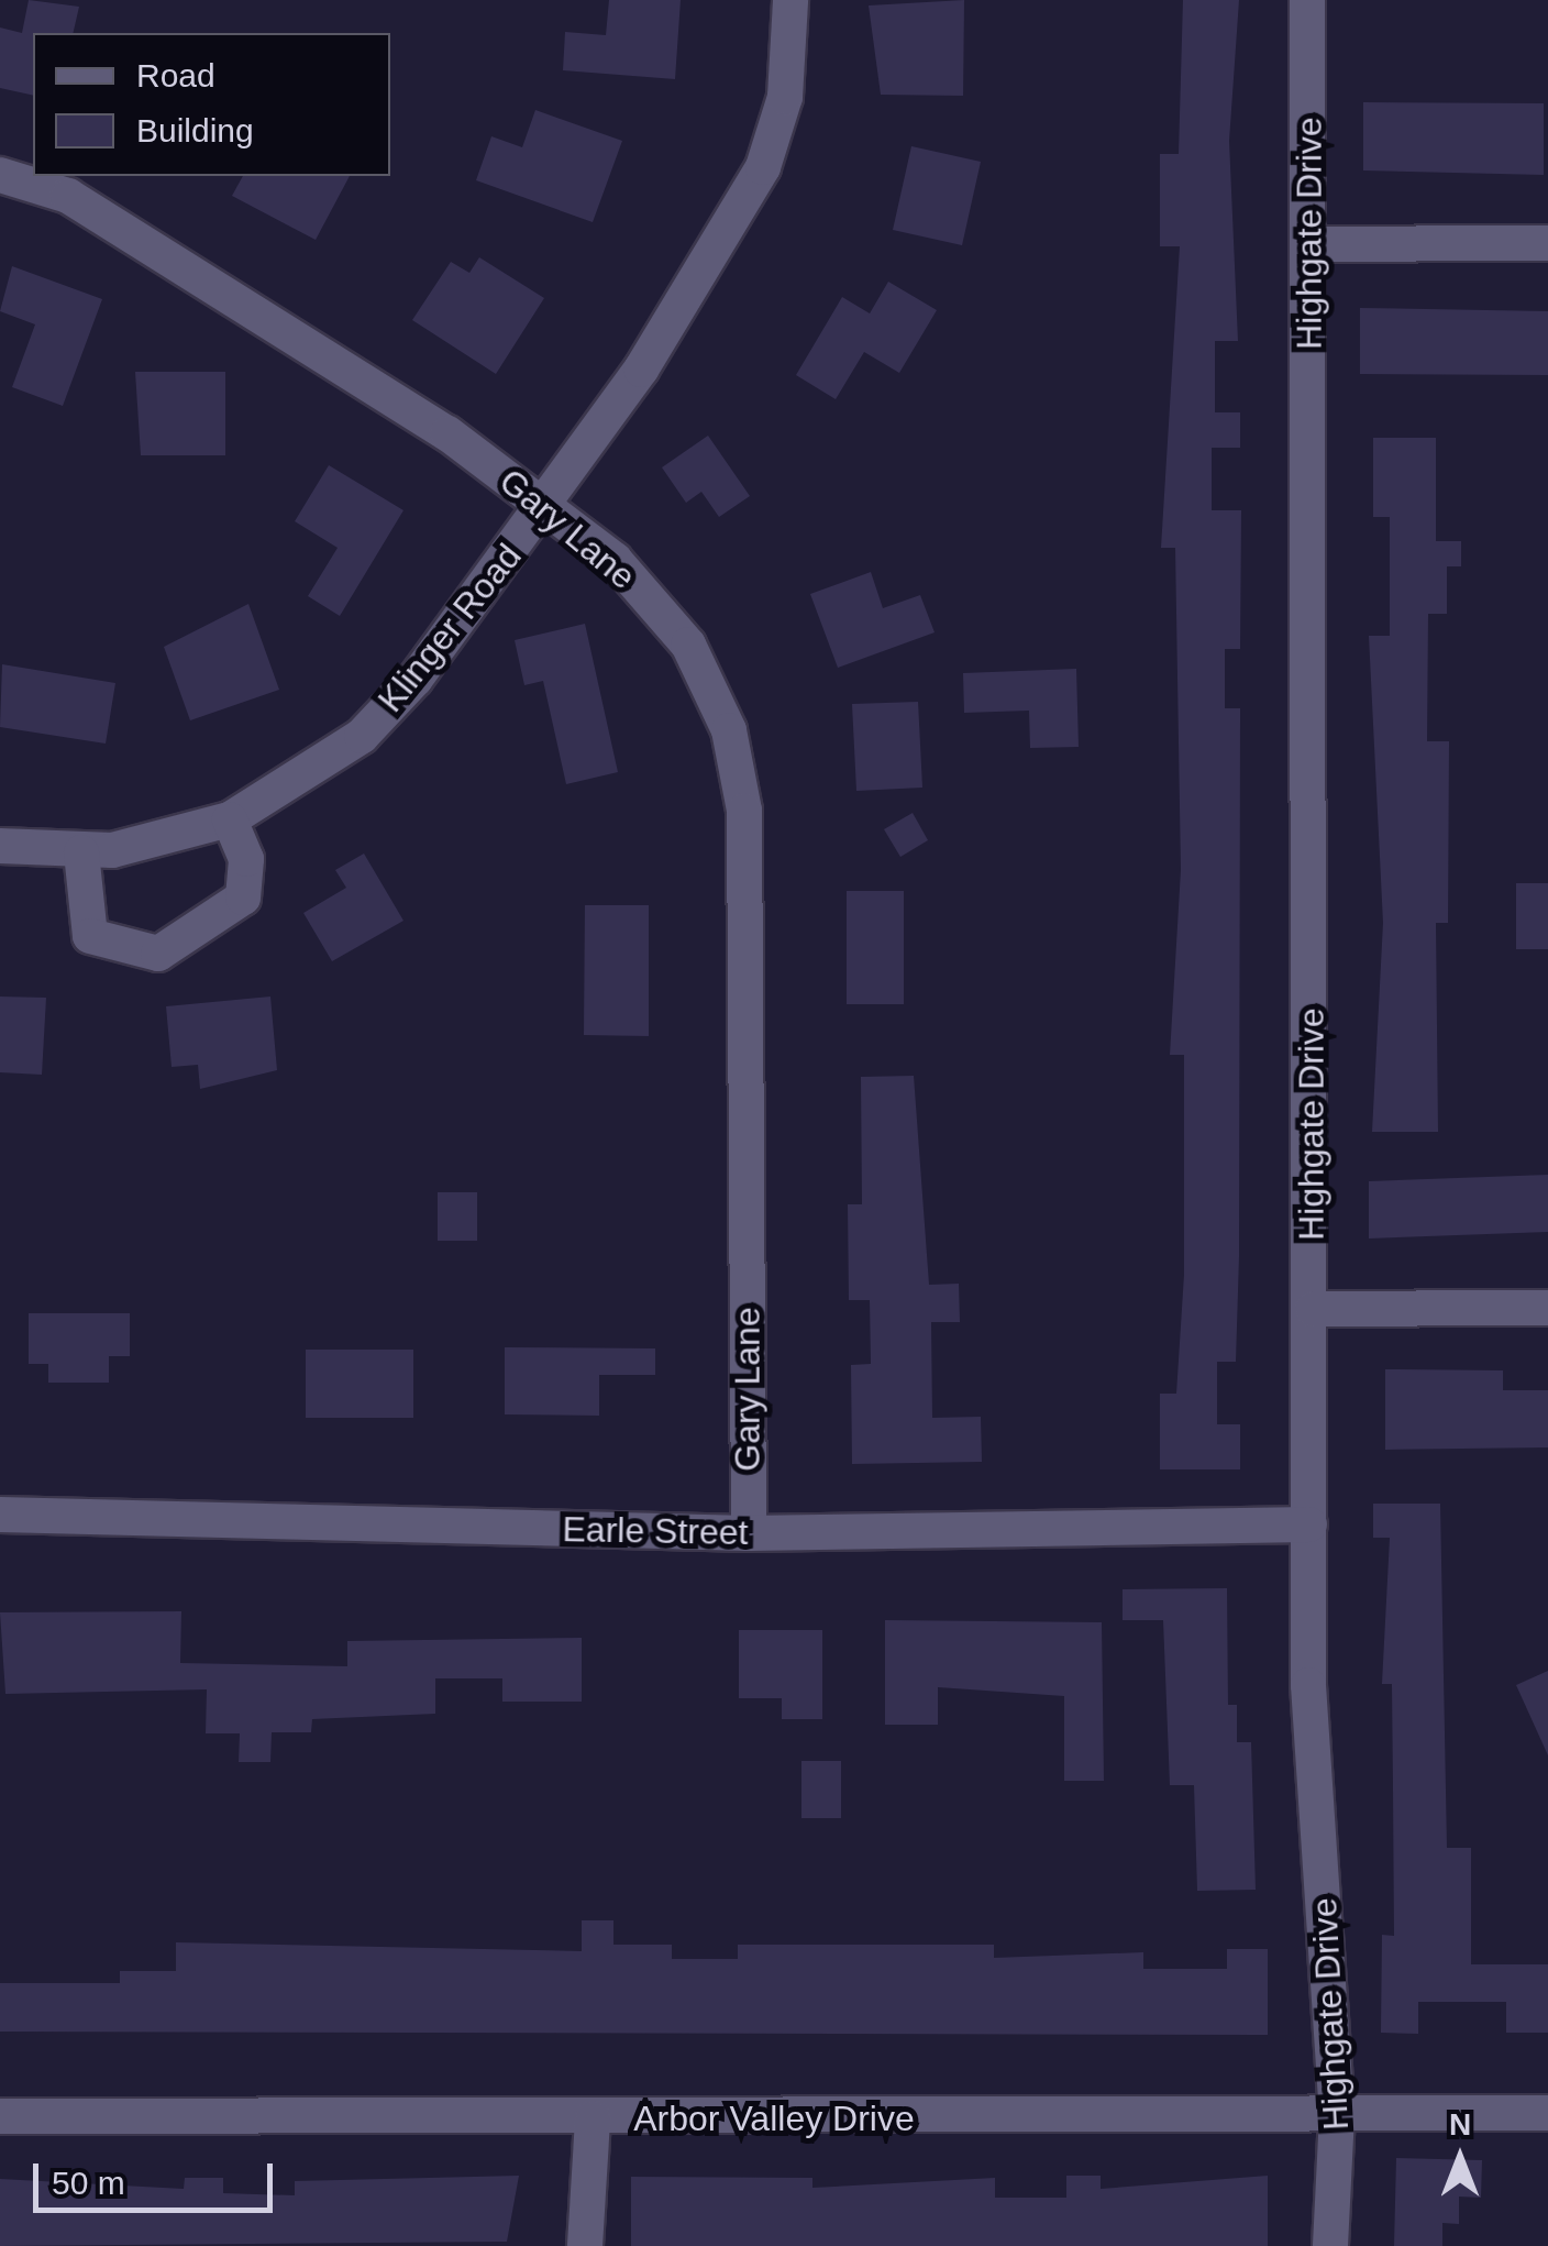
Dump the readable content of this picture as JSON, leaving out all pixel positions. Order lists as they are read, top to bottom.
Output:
{
  "streets": {
    "street": [
      "Highgate Drive",
      "Gary Lane",
      "Klinger Road",
      "Earle Street",
      "Arbor Valley Drive"
    ]
  },
  "crossings": [
    ["Highgate Drive", "Earle Street"],
    ["Highgate Drive", "Arbor Valley Drive"],
    ["Gary Lane", "Klinger Road"],
    ["Gary Lane", "Earle Street"]
  ],
  "legend": ["Road", "Building"],
  "scale_bar": "50 m",
  "north": "top"
}
